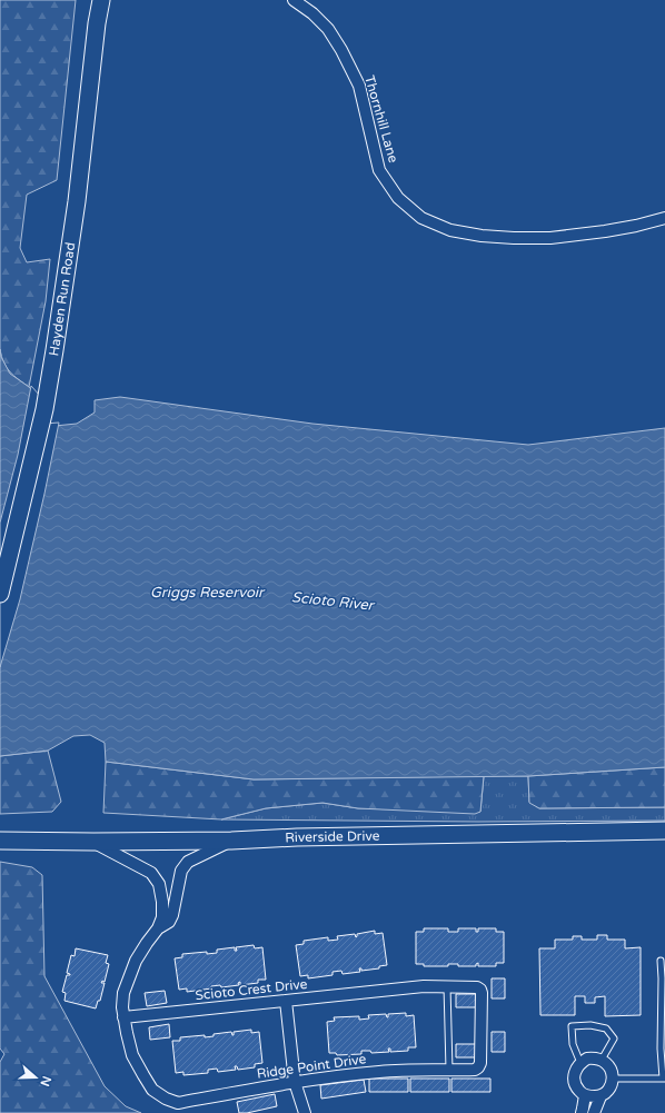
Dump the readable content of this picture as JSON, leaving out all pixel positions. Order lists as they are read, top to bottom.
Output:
{
  "streets": {
    "main road": ["Hayden Run Road", "Riverside Drive"],
    "street": ["Thornhill Lane", "Scioto Crest Drive", "Ridge Point Drive"]
  },
  "crossings": [
    ["Scioto Crest Drive", "Ridge Point Drive"]
  ],
  "water": ["Griggs Reservoir", "Scioto River"],
  "north": "right"
}
